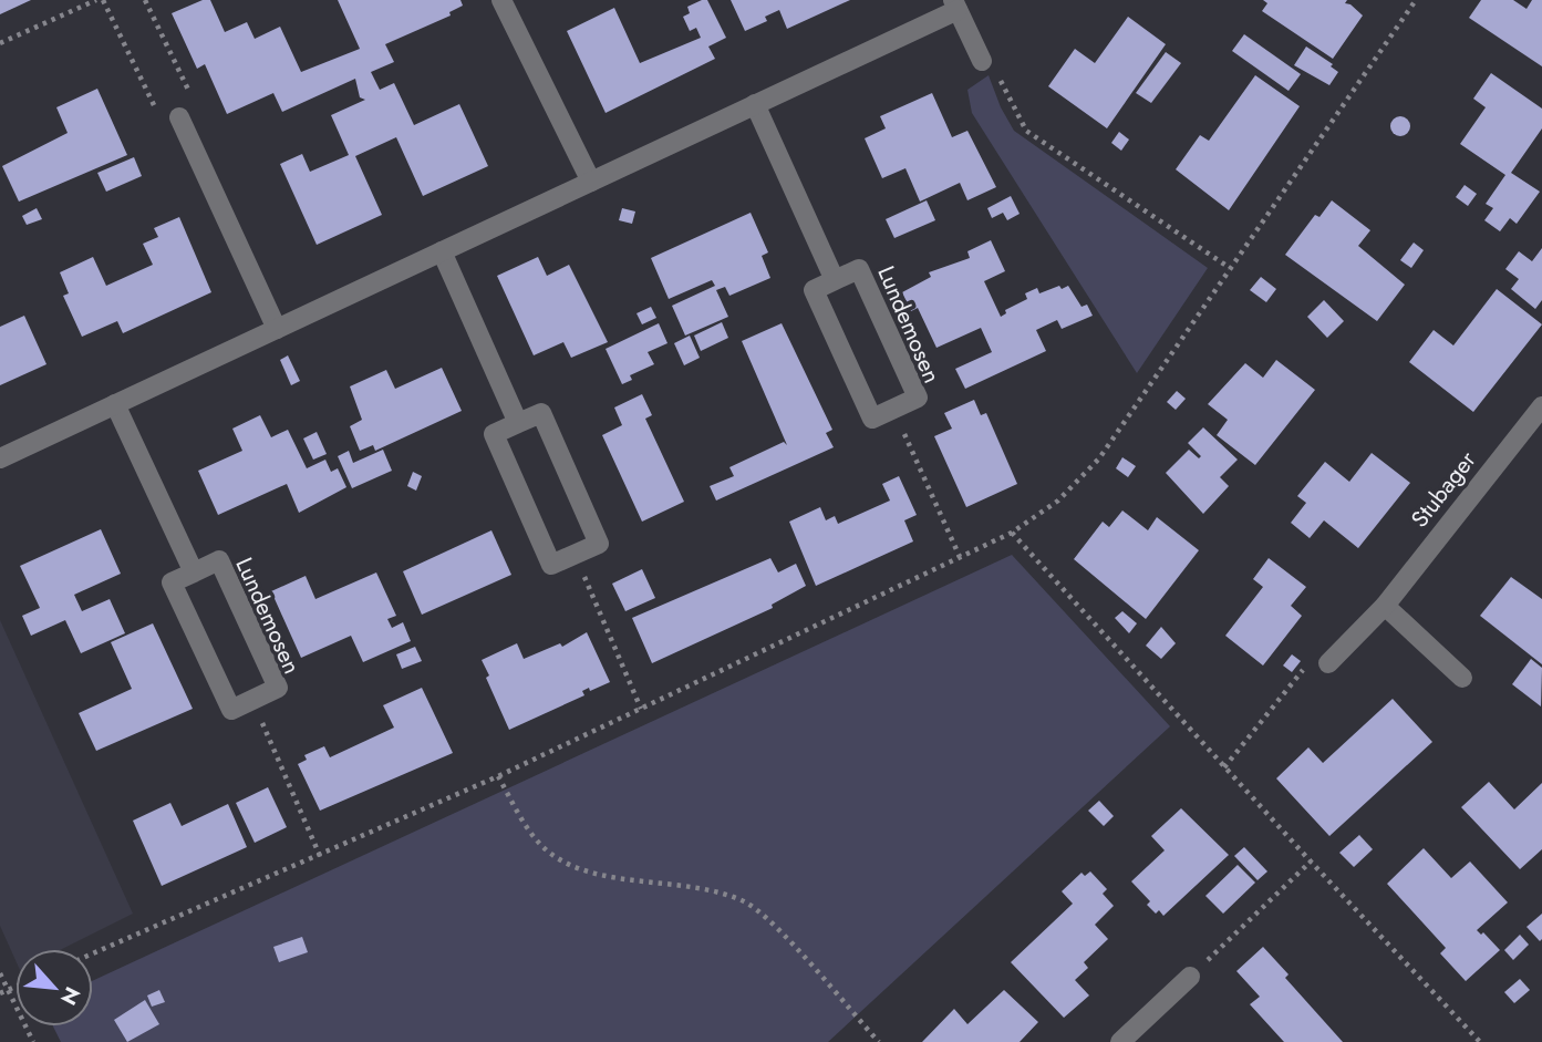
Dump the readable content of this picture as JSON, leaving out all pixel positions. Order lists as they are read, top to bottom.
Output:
{
  "streets": {
    "street": ["Lundemosen", "Stubager"]
  },
  "north": "bottom right"
}
